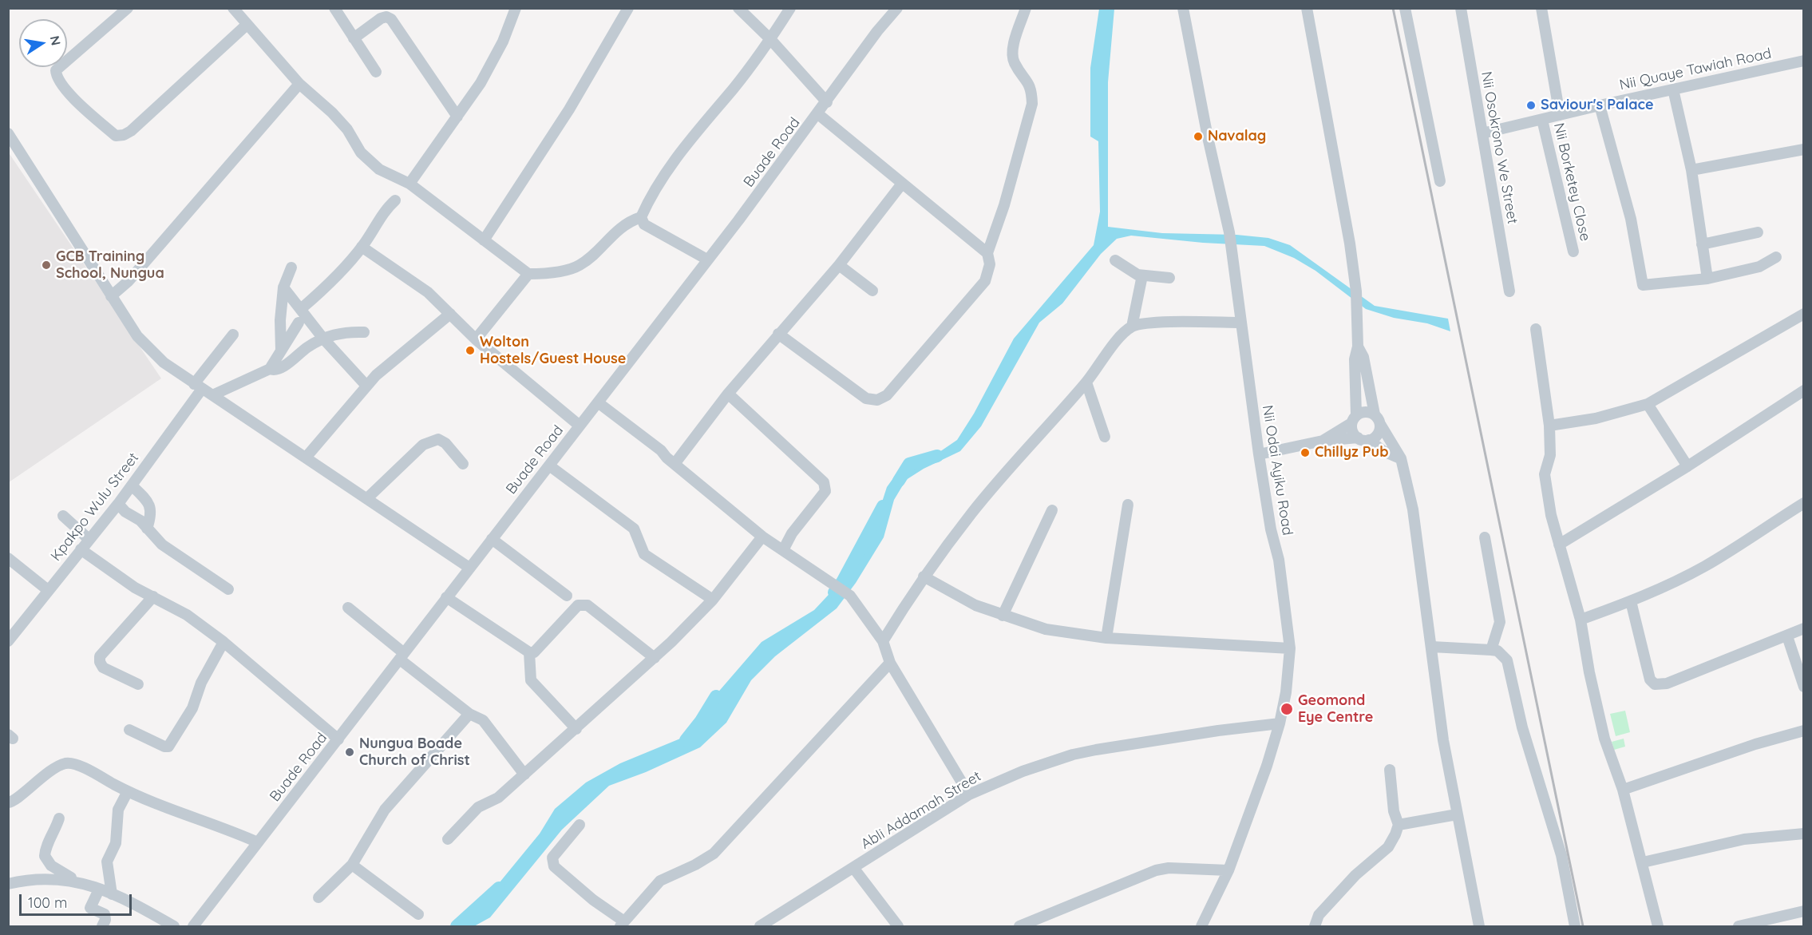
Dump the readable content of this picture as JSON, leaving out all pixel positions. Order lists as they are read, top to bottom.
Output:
{
  "streets": {
    "street": [
      "Nii Quaye Tawiah Road",
      "Nii Osokrono We Street",
      "Buade Road",
      "Nii Borketey Close",
      "Nii Odai Ayiku Road",
      "Kpakpo Wulu Street",
      "Abli Addamah Street"
    ]
  },
  "crossings": [
    ["Nii Quaye Tawiah Road", "Nii Osokrono We Street"],
    ["Nii Quaye Tawiah Road", "Nii Borketey Close"],
    ["Nii Odai Ayiku Road", "Abli Addamah Street"]
  ],
  "places": [
    "Saviour's Palace",
    "Navalag",
    "GCB Training School, Nungua",
    "Wolton Hostels/Guest House",
    "Chillyz Pub",
    "Geomond Eye Centre",
    "Nungua Boade Church of Christ"
  ],
  "scale_bar": "100 m",
  "north": "right"
}
